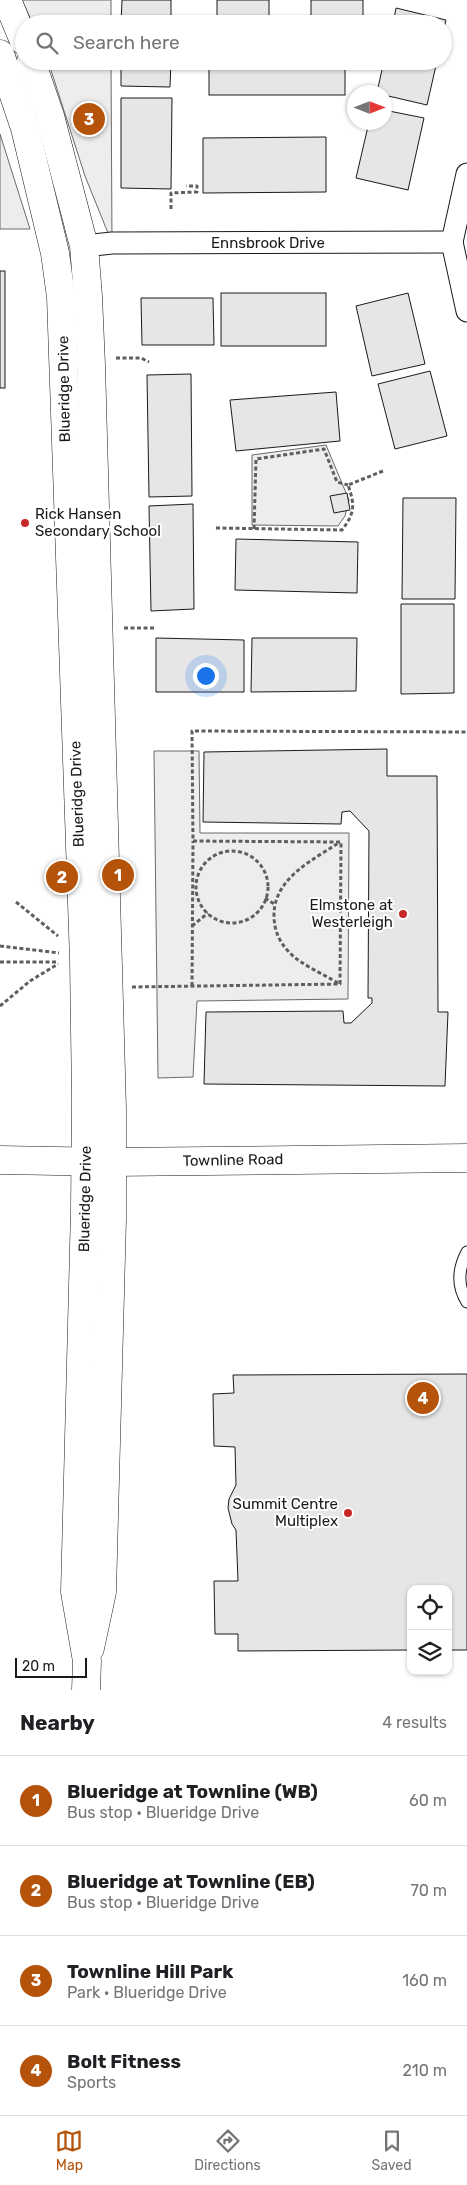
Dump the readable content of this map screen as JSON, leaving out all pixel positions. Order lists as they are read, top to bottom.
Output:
{
  "streets": {
    "street": ["Ennsbrook Drive", "Blueridge Drive", "Townline Road"]
  },
  "crossings": [
    ["Ennsbrook Drive", "Blueridge Drive"],
    ["Blueridge Drive", "Townline Road"]
  ],
  "places": ["Rick Hansen Secondary School", "Elmstone at Westerleigh", "Summit Centre Multiplex"],
  "scale_bar": "20 m",
  "north": "right",
  "page": {
    "search": "Search here",
    "pins": [
      "3",
      "1",
      "2",
      "4"
    ],
    "scale": "20 m",
    "heading": ["Nearby", "4 results"],
    "list": [
      {
        "mark": "1",
        "name": "Blueridge at Townline (WB)",
        "note": "Bus stop · Blueridge Drive",
        "value": "60 m"
      },
      {
        "mark": "2",
        "name": "Blueridge at Townline (EB)",
        "note": "Bus stop · Blueridge Drive",
        "value": "70 m"
      },
      {
        "mark": "3",
        "name": "Townline Hill Park",
        "note": "Park · Blueridge Drive",
        "value": "160 m"
      },
      {
        "mark": "4",
        "name": "Bolt Fitness",
        "note": "Sports",
        "value": "210 m"
      }
    ],
    "nav": ["Map", "Directions", "Saved"]
  }
}
